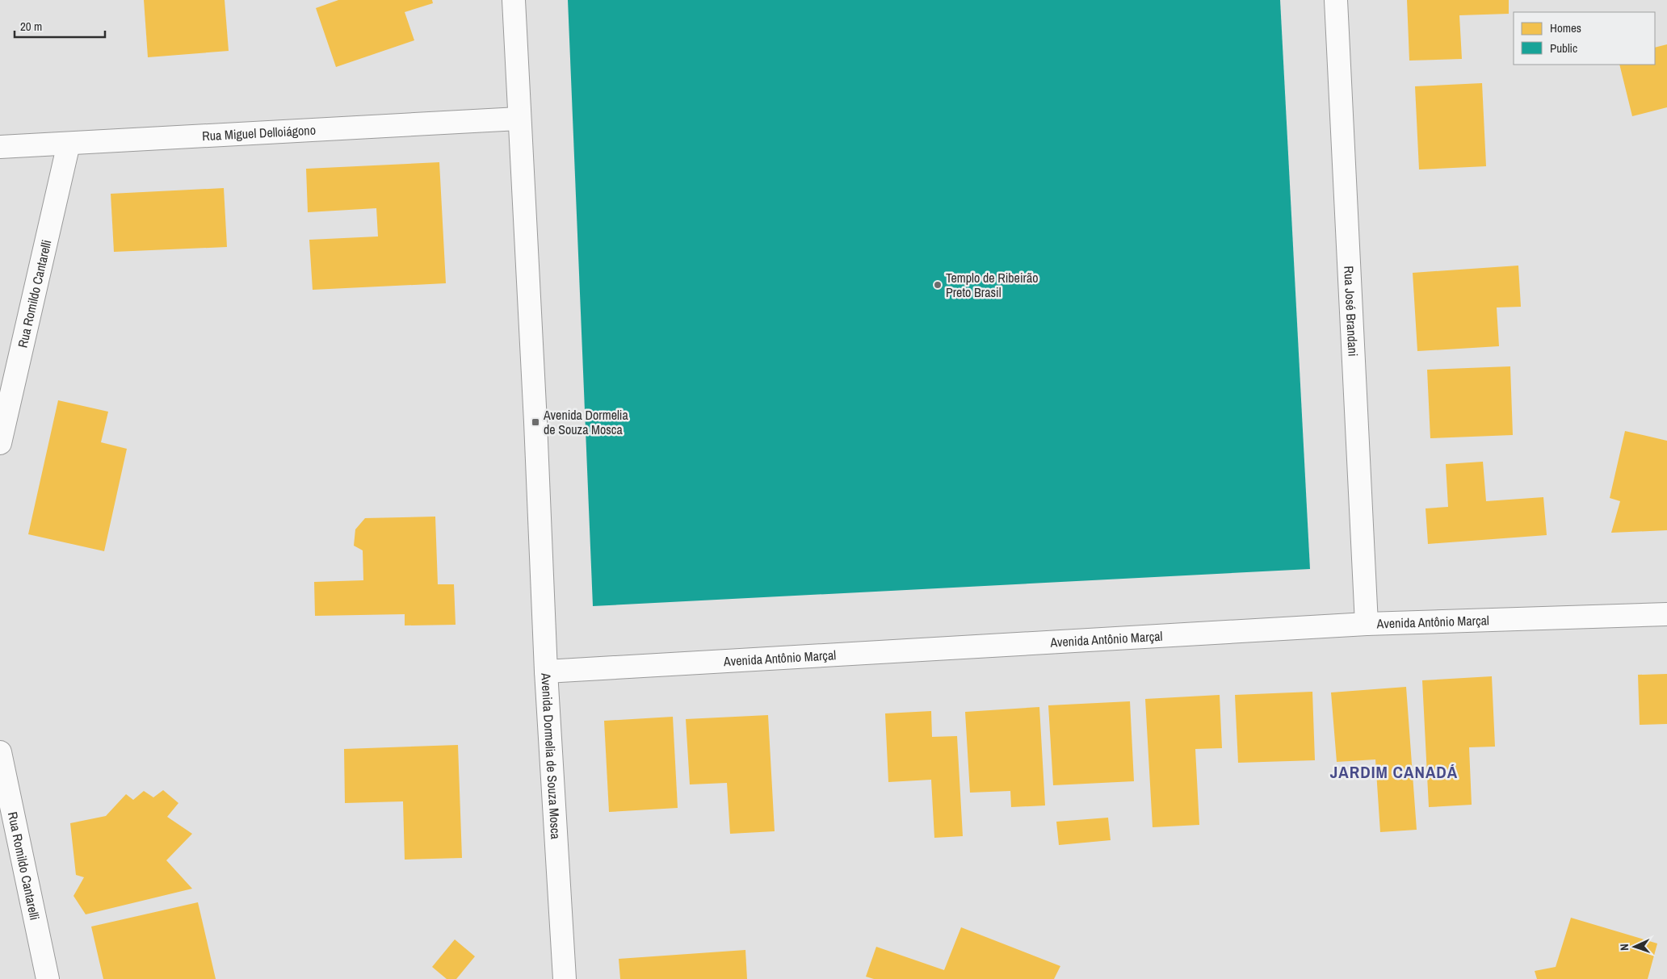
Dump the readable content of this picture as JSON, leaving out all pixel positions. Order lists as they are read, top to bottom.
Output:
{
  "streets": {
    "street": [
      "Rua Miguel Delloiágono",
      "Rua Romildo Cantarelli",
      "Rua José Brandani",
      "Avenida Antônio Marçal",
      "Avenida Dormelia de Souza Mosca"
    ]
  },
  "crossings": [
    ["Rua Miguel Delloiágono", "Rua Romildo Cantarelli"],
    ["Rua Miguel Delloiágono", "Avenida Dormelia de Souza Mosca"],
    ["Rua José Brandani", "Avenida Antônio Marçal"],
    ["Avenida Antônio Marçal", "Avenida Dormelia de Souza Mosca"]
  ],
  "districts": ["JARDIM CANADÁ"],
  "places": {
    "other": ["Templo de Ribeirão Preto Brasil"],
    "transit": ["Avenida Dormelia de Souza Mosca"]
  },
  "legend": ["Homes", "Public"],
  "scale_bar": "20 m",
  "north": "left"
}
